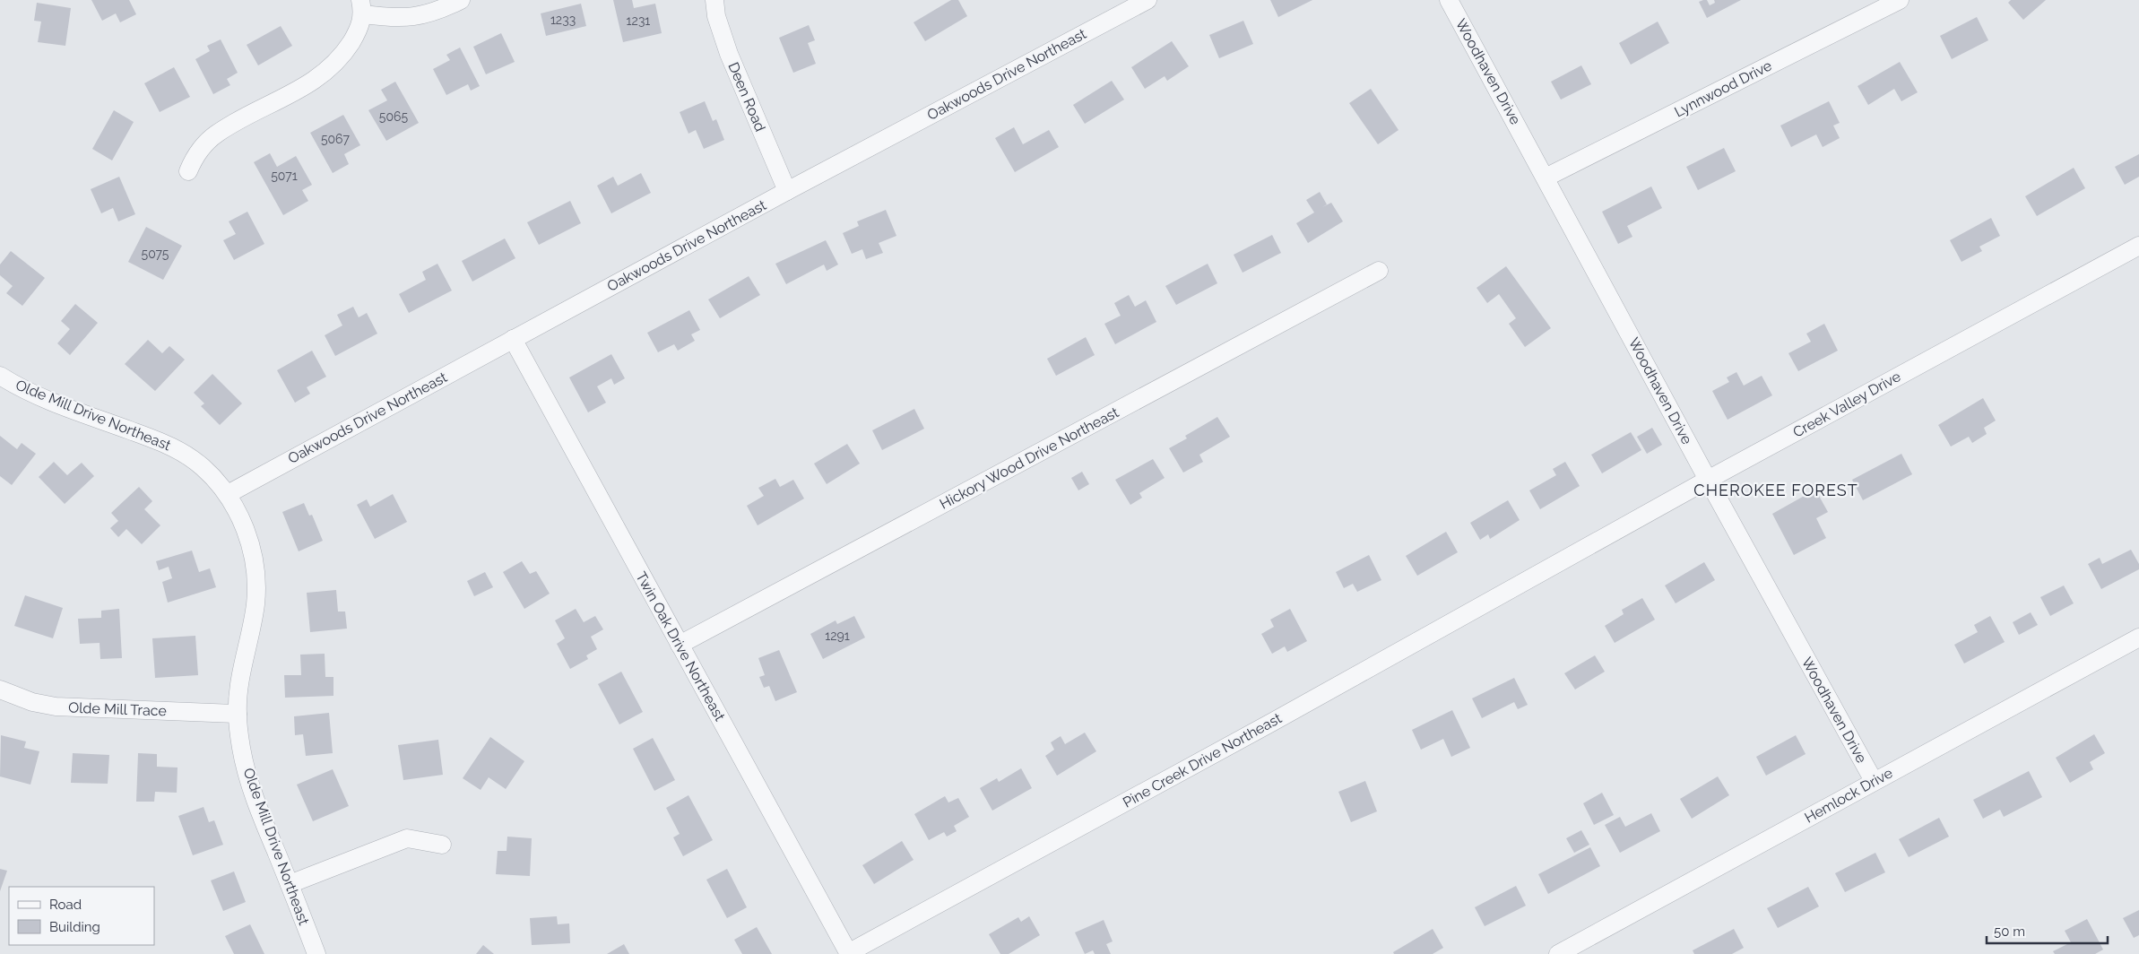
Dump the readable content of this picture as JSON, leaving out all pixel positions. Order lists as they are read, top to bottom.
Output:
{
  "streets": {
    "street": [
      "Woodhaven Drive",
      "Oakwoods Drive Northeast",
      "Lynnwood Drive",
      "Deen Road",
      "Creek Valley Drive",
      "Olde Mill Drive Northeast",
      "Hickory Wood Drive Northeast",
      "Twin Oak Drive Northeast",
      "Olde Mill Trace",
      "Pine Creek Drive Northeast",
      "Hemlock Drive"
    ]
  },
  "crossings": [
    ["Woodhaven Drive", "Lynnwood Drive"],
    ["Woodhaven Drive", "Creek Valley Drive"],
    ["Woodhaven Drive", "Hemlock Drive"],
    ["Oakwoods Drive Northeast", "Deen Road"],
    ["Oakwoods Drive Northeast", "Olde Mill Drive Northeast"],
    ["Oakwoods Drive Northeast", "Twin Oak Drive Northeast"],
    ["Creek Valley Drive", "Pine Creek Drive Northeast"],
    ["Olde Mill Drive Northeast", "Olde Mill Trace"],
    ["Hickory Wood Drive Northeast", "Twin Oak Drive Northeast"],
    ["Twin Oak Drive Northeast", "Pine Creek Drive Northeast"]
  ],
  "districts": ["CHEROKEE FOREST"],
  "house_numbers": [
    "1233",
    "1231",
    "5065",
    "5067",
    "5071",
    "5075",
    "1291"
  ],
  "legend": ["Road", "Building"],
  "scale_bar": "50 m"
}
